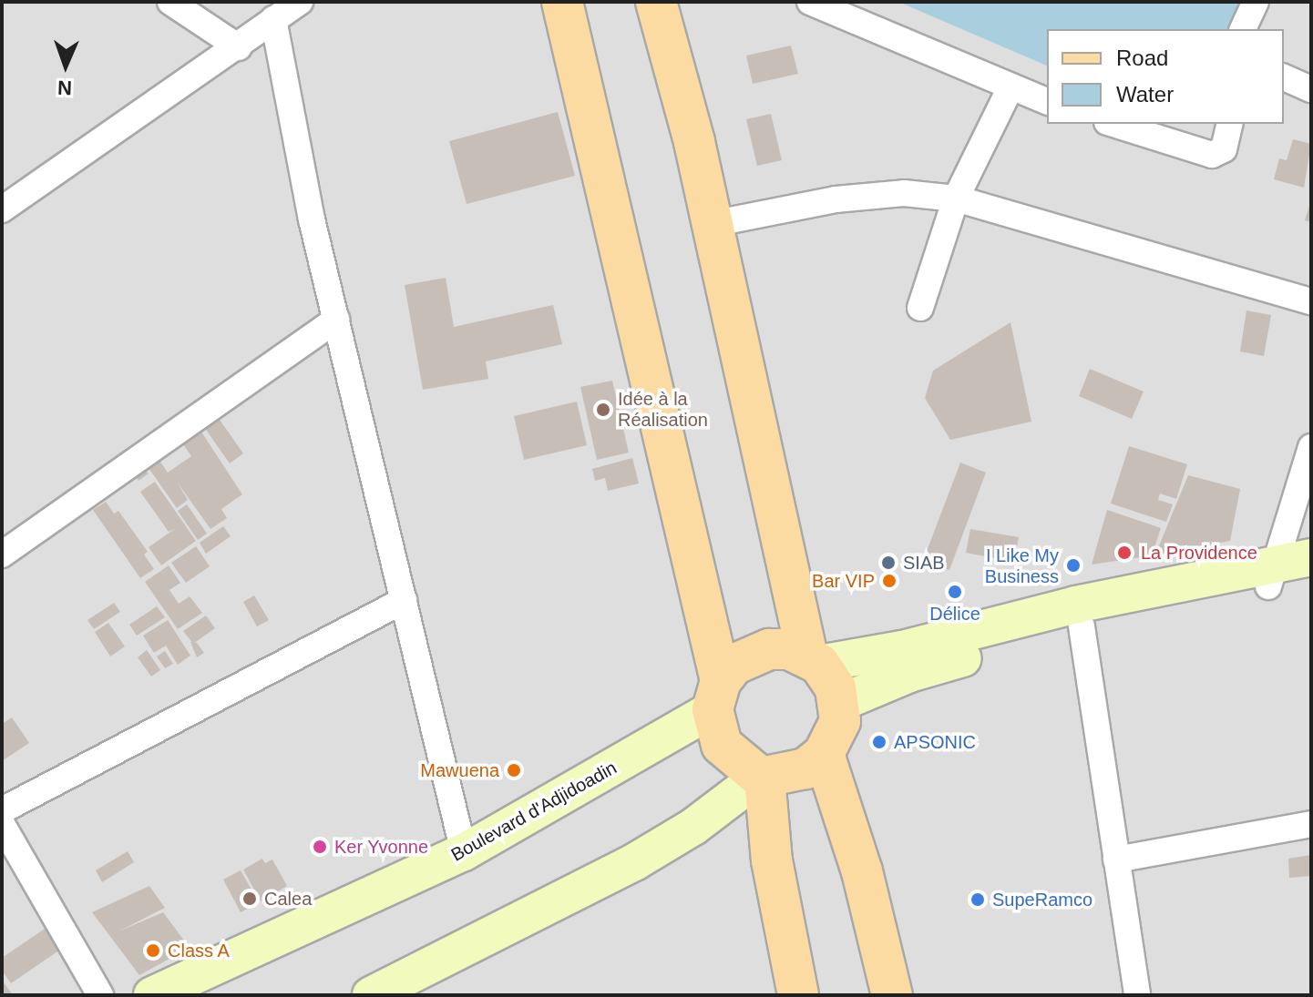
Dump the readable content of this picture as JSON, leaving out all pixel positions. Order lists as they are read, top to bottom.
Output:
{
  "streets": {
    "main road": ["Boulevard d'Adjidoadin"]
  },
  "places": [
    "Idée à la Réalisation",
    "La Providence",
    "SIAB",
    "I Like My Business",
    "Bar VIP",
    "Délice",
    "APSONIC",
    "Mawuena",
    "Ker Yvonne",
    "Calea",
    "SupeRamco",
    "Class A"
  ],
  "legend": ["Road", "Water"],
  "north": "bottom"
}
